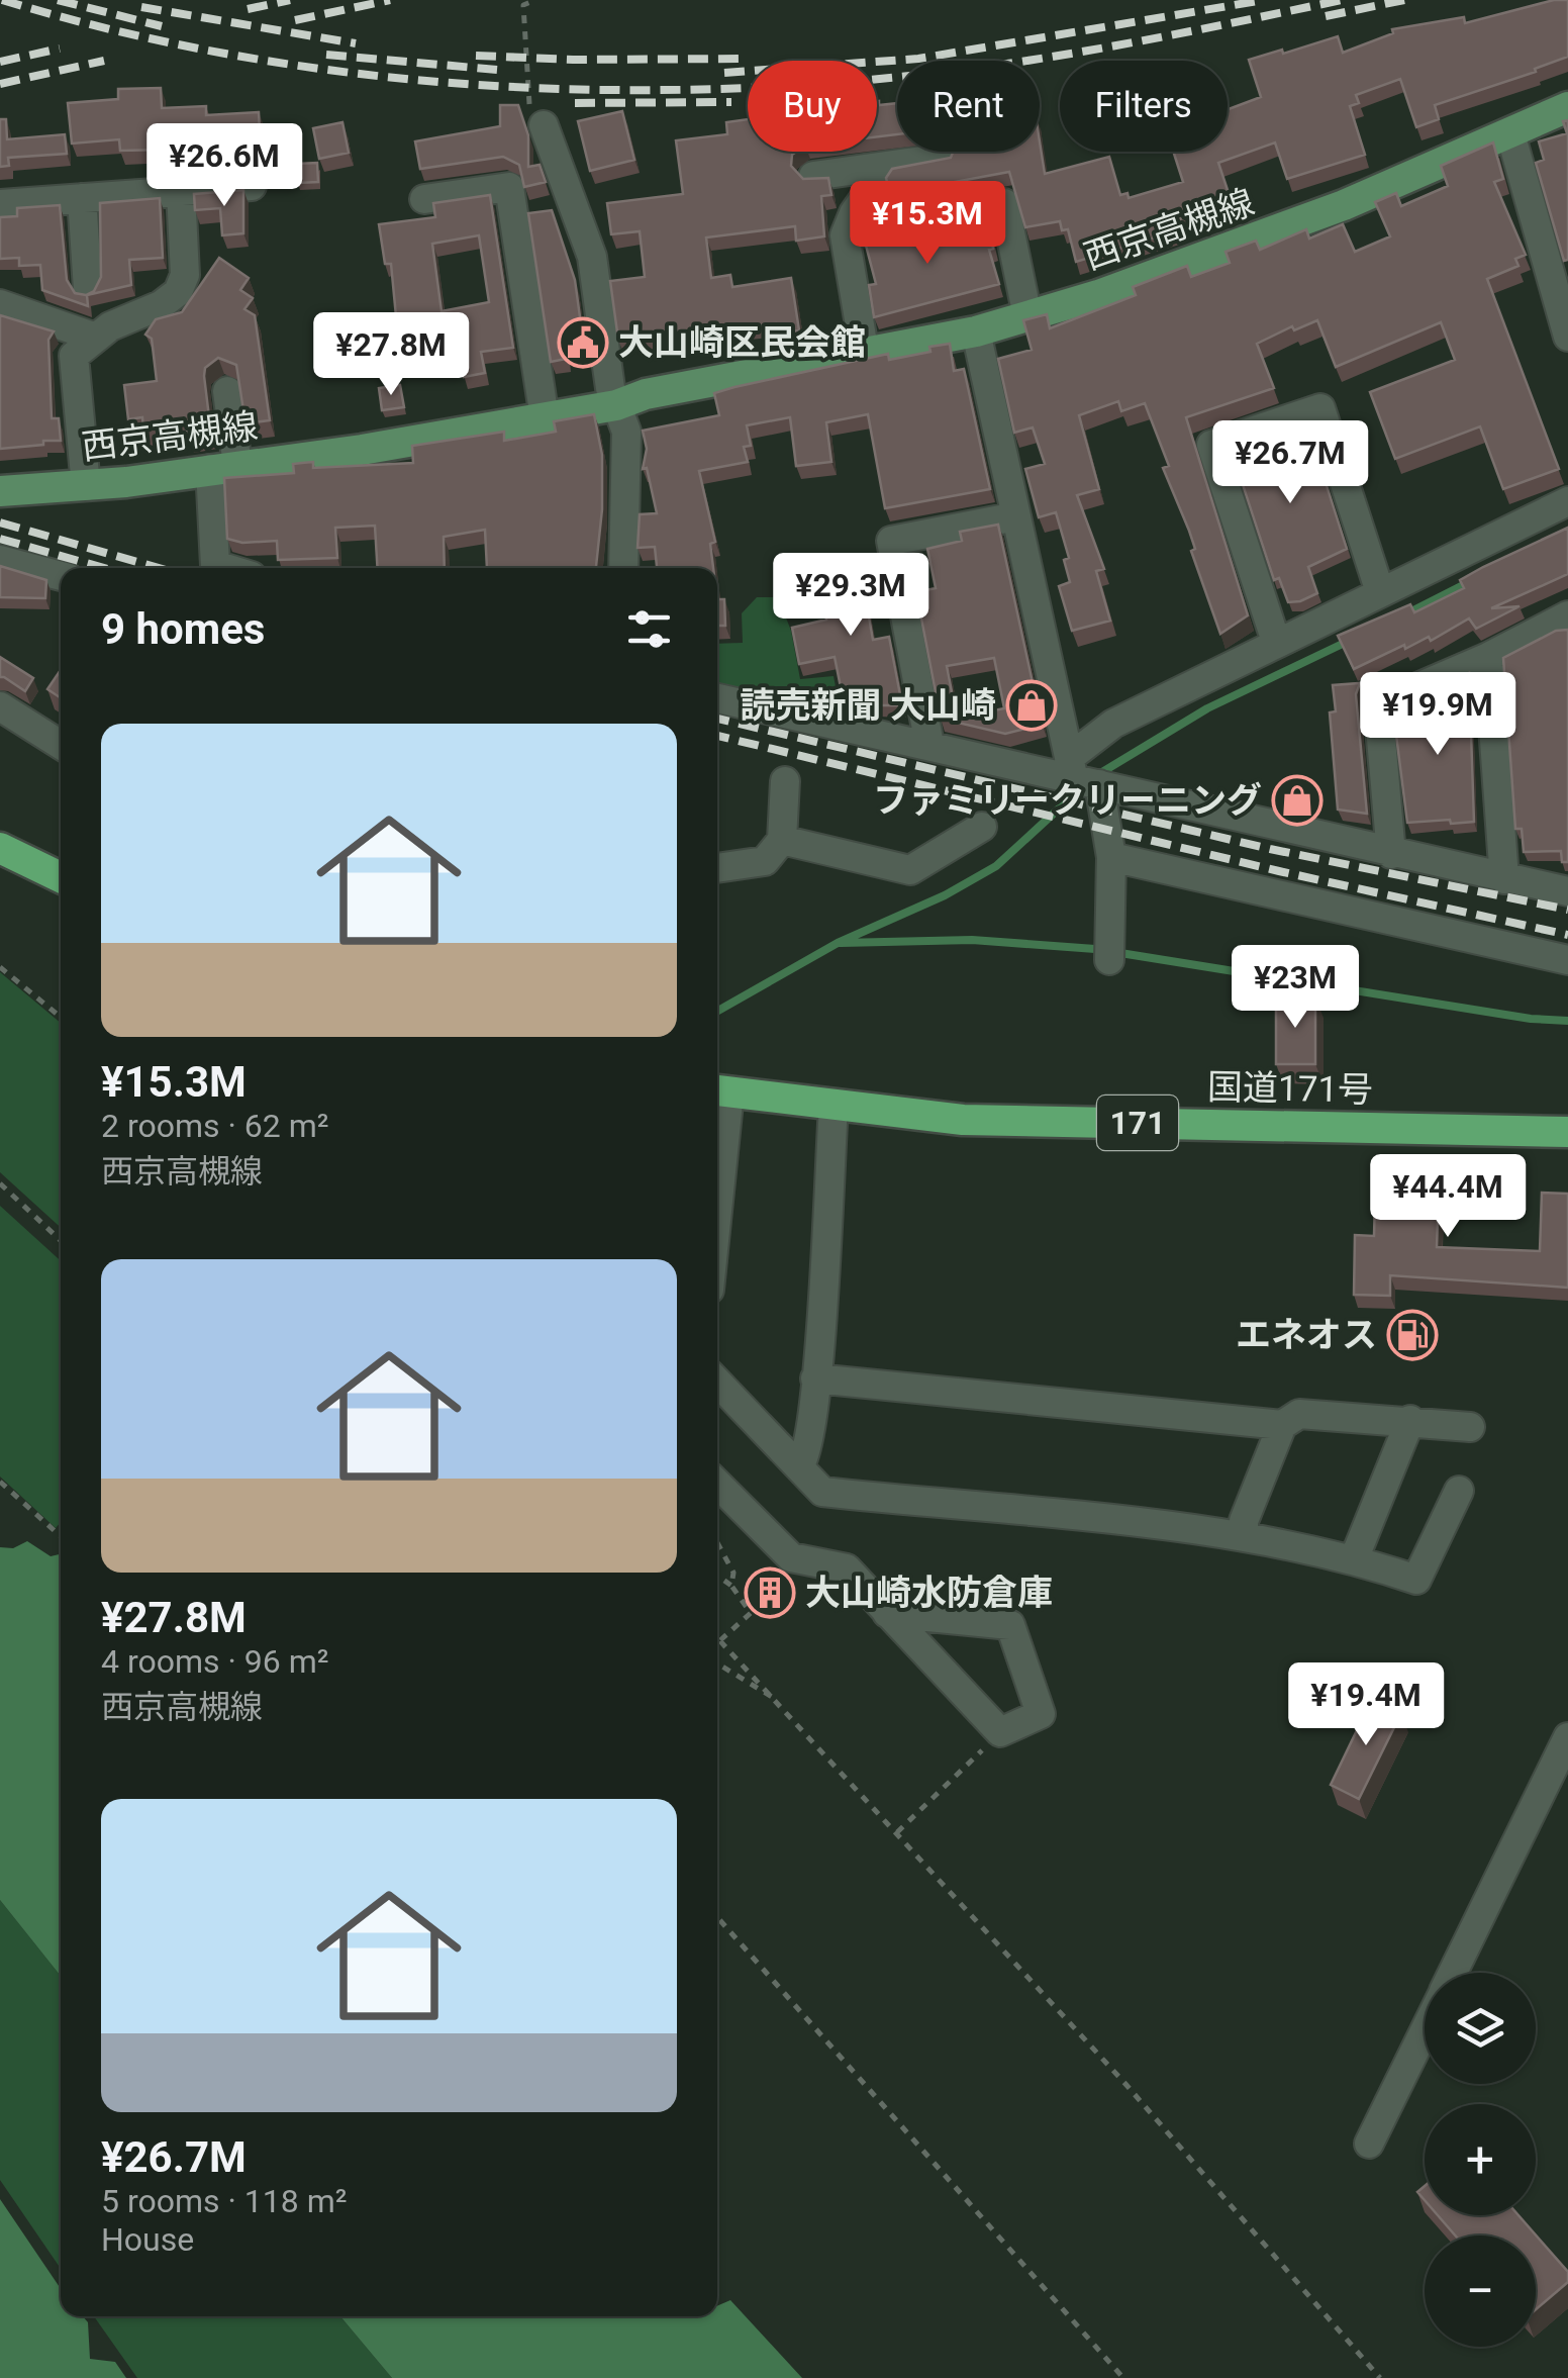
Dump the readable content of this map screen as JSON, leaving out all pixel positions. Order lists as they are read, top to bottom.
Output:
{
  "streets": {
    "highway": ["国道171号", "171"],
    "main road": ["西京高槻線"]
  },
  "places": {
    "public building": ["大山崎区民会館"],
    "shop": ["読売新聞 大山崎", "ファミリークリーニング"],
    "fuel station": ["エネオス"],
    "building": ["大山崎水防倉庫"]
  },
  "page": {
    "chip": ["Buy", "Rent", "Filters"],
    "price": [
      "¥26.6M",
      "¥15.3M",
      "¥27.8M",
      "¥26.7M",
      "¥29.3M",
      "¥19.9M",
      "¥23M",
      "¥44.4M",
      "¥19.4M"
    ],
    "heading": "9 homes",
    "list": [
      {
        "name": "¥15.3M",
        "note": "2 rooms · 62 m² · 西京高槻線"
      },
      {
        "name": "¥27.8M",
        "note": "4 rooms · 96 m² · 西京高槻線"
      },
      {
        "name": "¥26.7M",
        "note": "5 rooms · 118 m² · House"
      }
    ],
    "map_buttons": ["+", "−"]
  }
}
